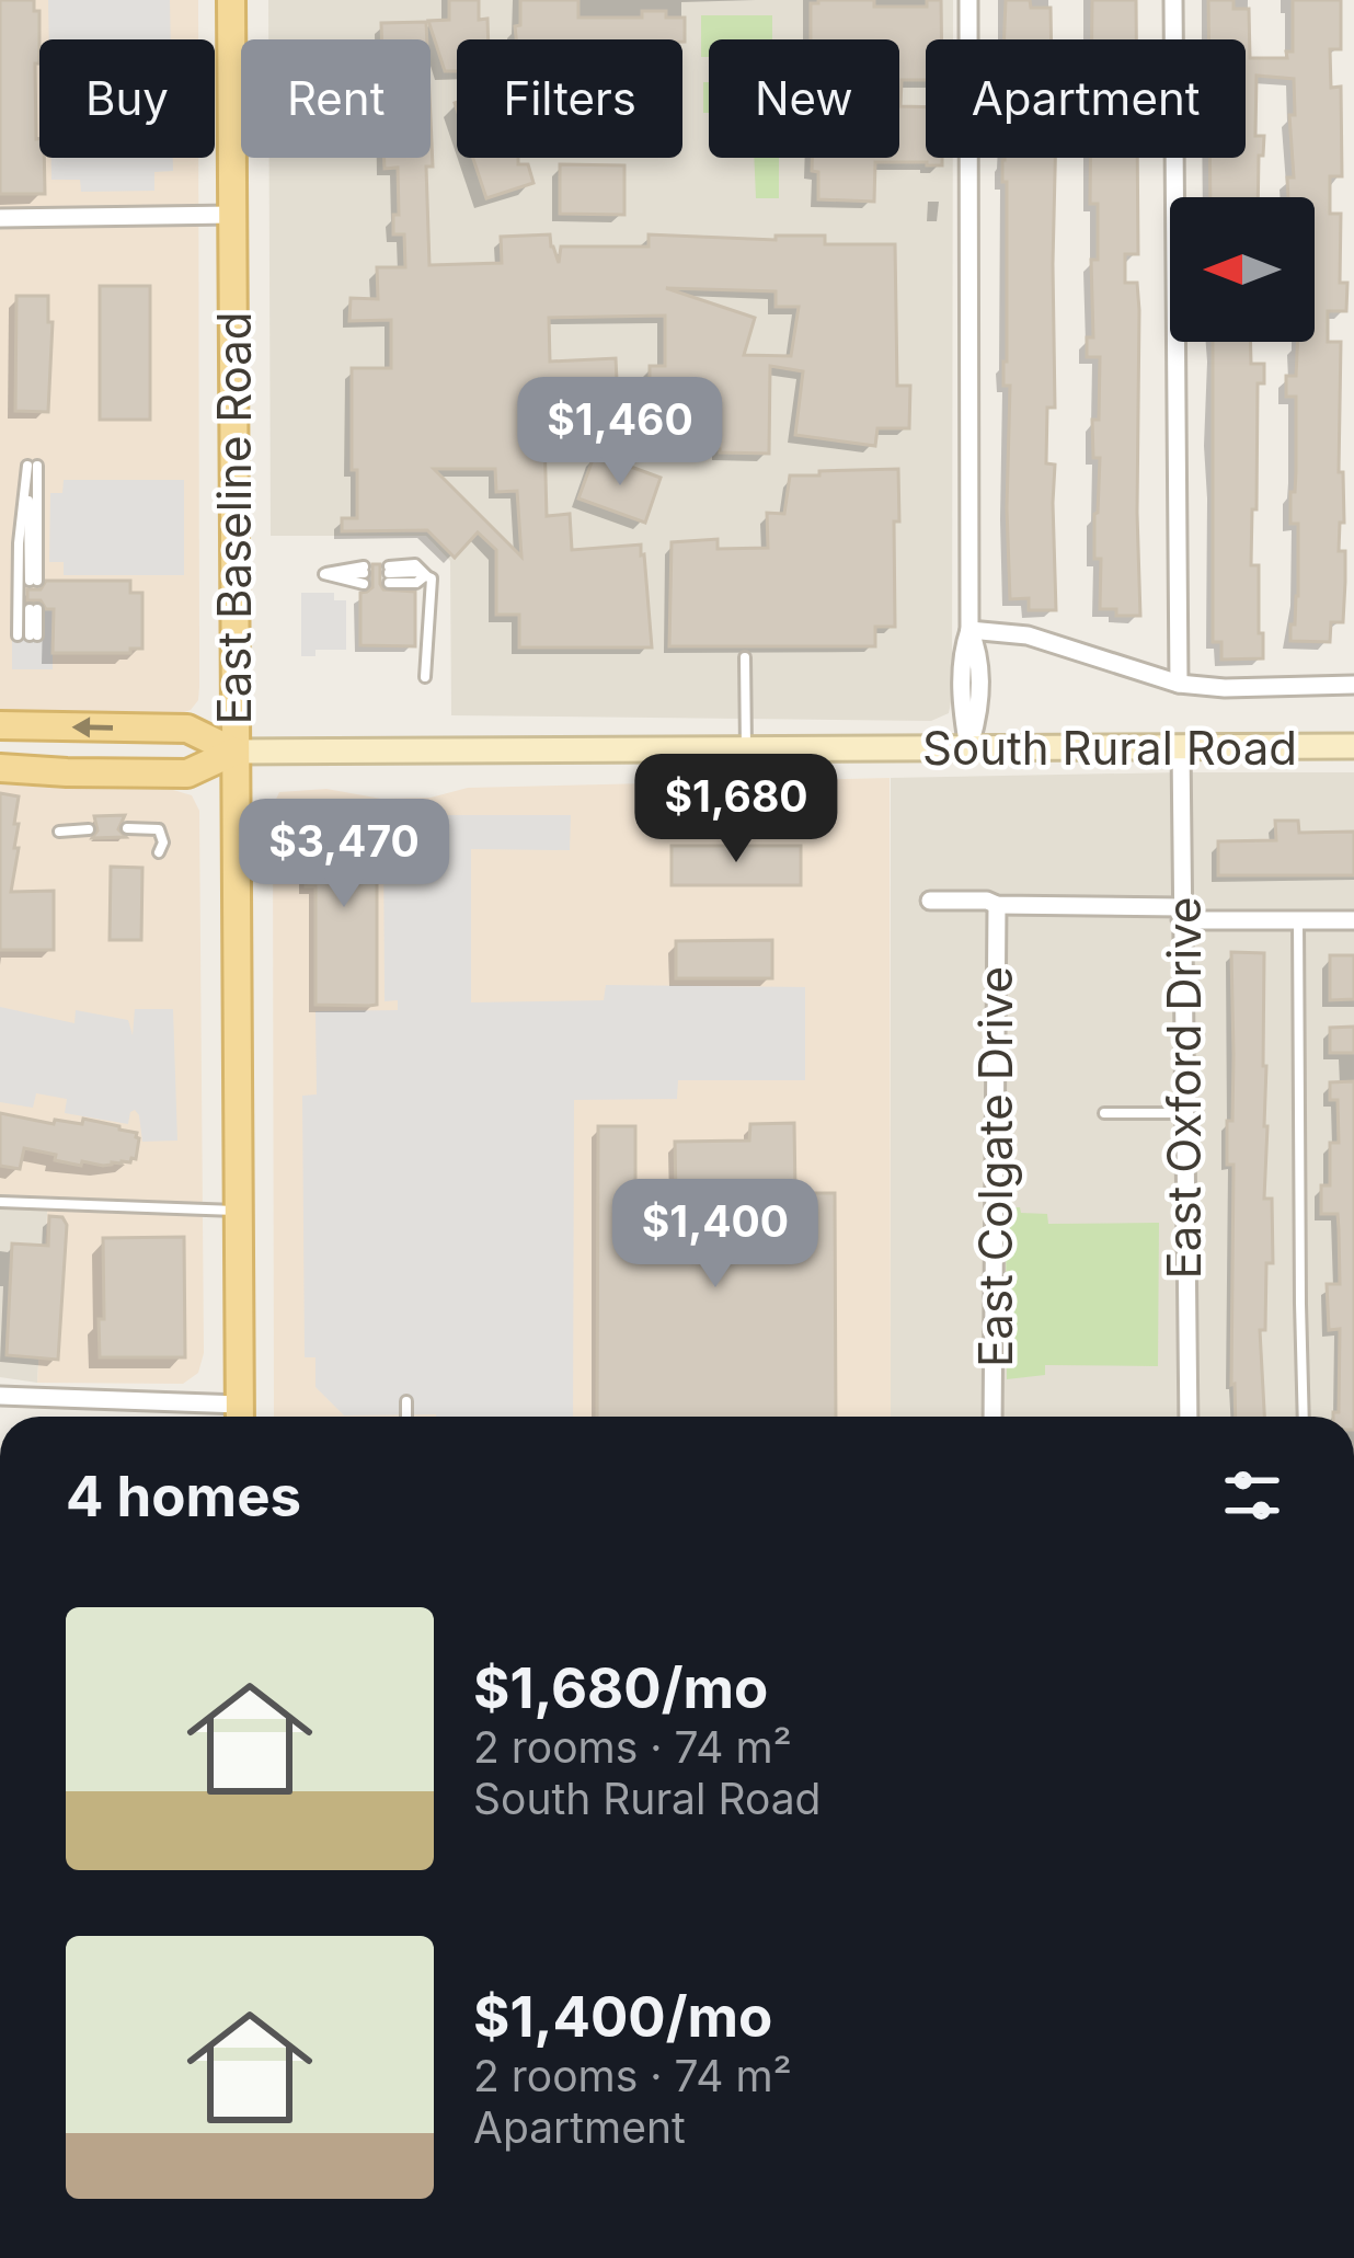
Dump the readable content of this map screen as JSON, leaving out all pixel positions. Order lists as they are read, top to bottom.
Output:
{
  "streets": {
    "main road": ["East Baseline Road", "South Rural Road"],
    "street": ["East Oxford Drive", "East Colgate Drive"]
  },
  "crossings": [
    ["East Baseline Road", "South Rural Road"],
    ["South Rural Road", "East Oxford Drive"]
  ],
  "north": "left",
  "page": {
    "chip": [
      "Buy",
      "Rent",
      "Filters",
      "New",
      "Apartment"
    ],
    "price": [
      "$1,460",
      "$1,680",
      "$3,470",
      "$1,400"
    ],
    "heading": "4 homes",
    "list": [
      {
        "name": "$1,680/mo",
        "note": "2 rooms · 74 m² · South Rural Road"
      },
      {
        "name": "$1,400/mo",
        "note": "2 rooms · 74 m² · Apartment"
      }
    ]
  }
}
